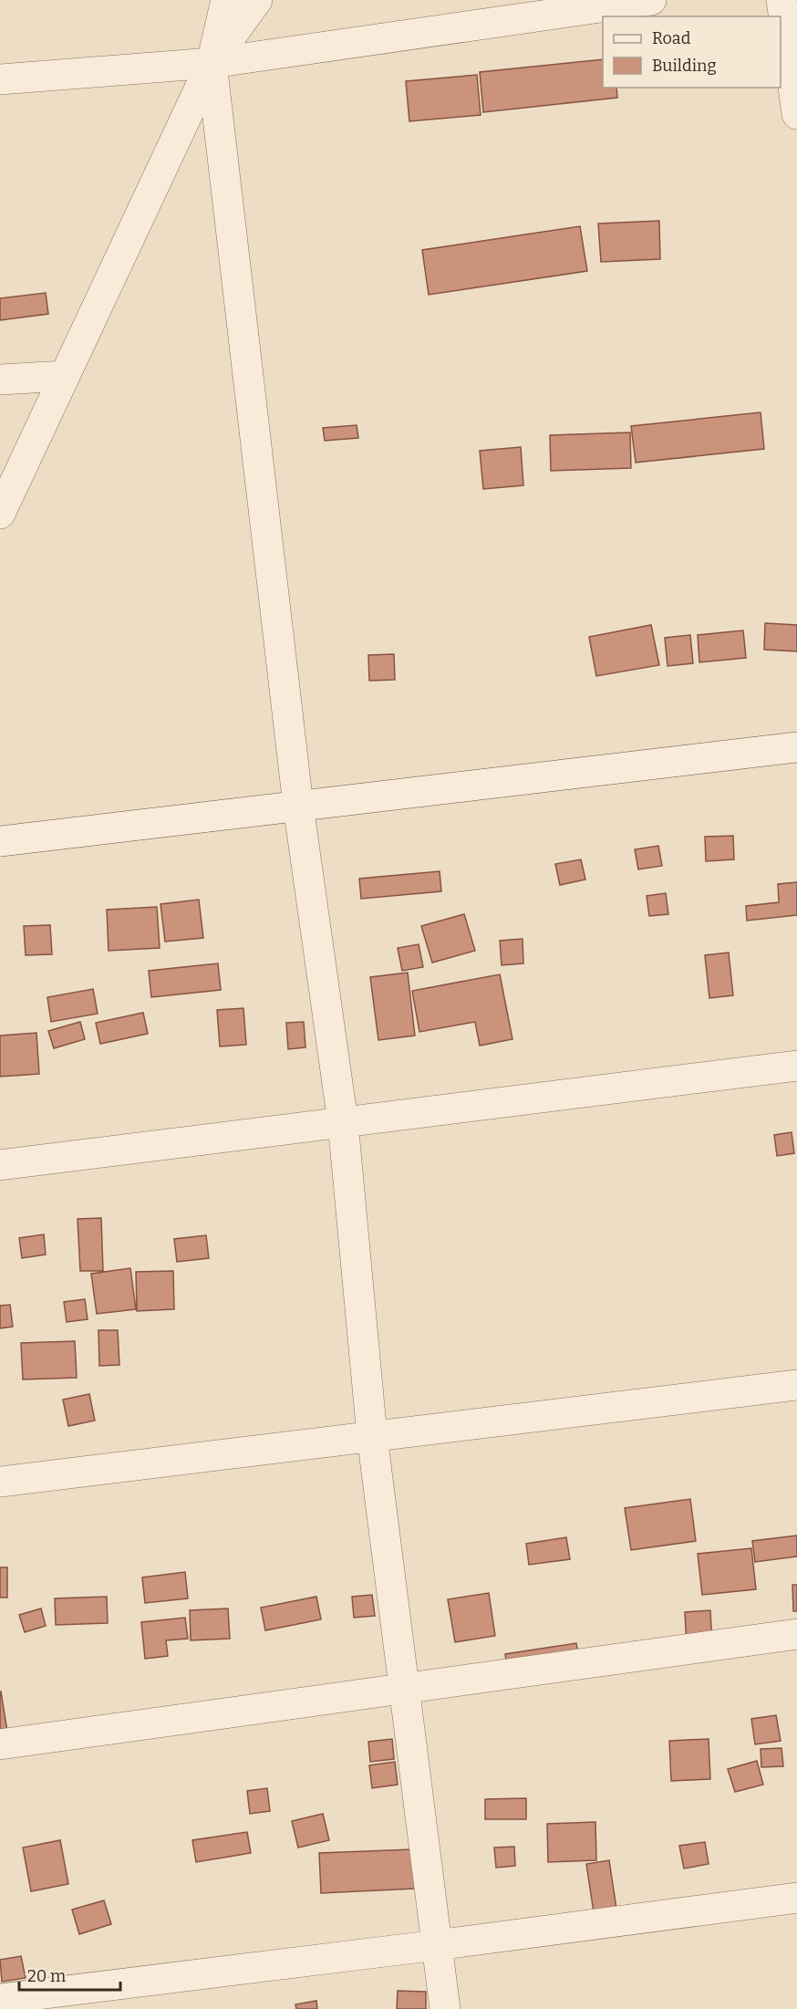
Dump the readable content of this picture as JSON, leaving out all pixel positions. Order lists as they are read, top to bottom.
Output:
{
  "legend": ["Road", "Building"],
  "scale_bar": "20 m"
}
